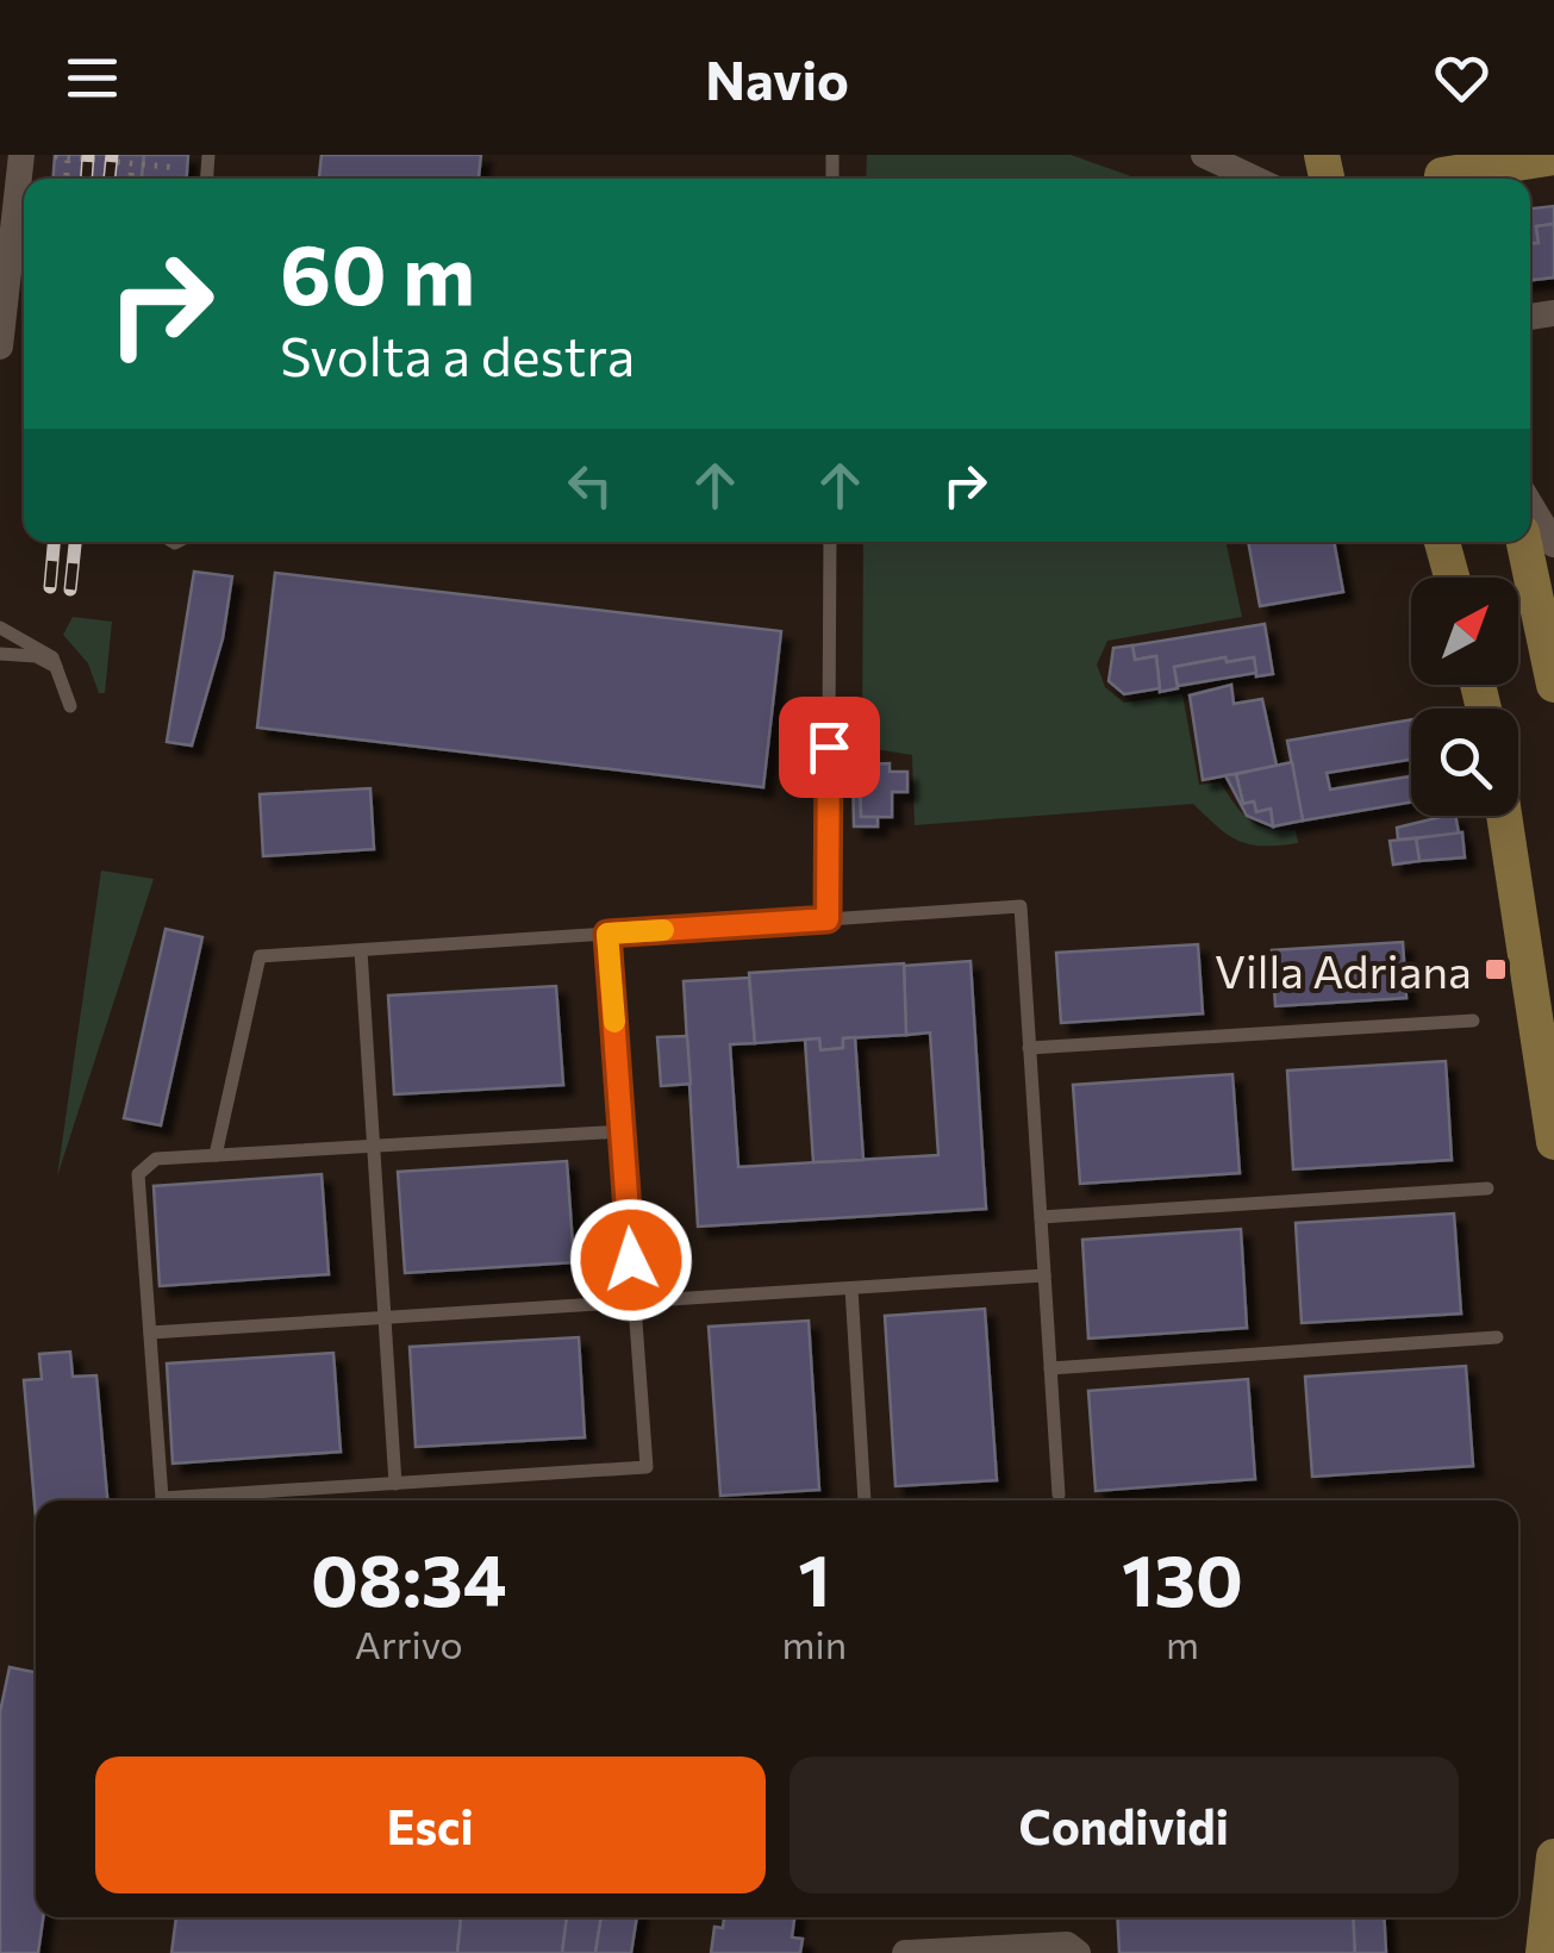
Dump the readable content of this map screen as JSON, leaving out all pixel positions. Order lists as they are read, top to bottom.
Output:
{
  "places": {
    "transit": ["Villa Adriana"]
  },
  "north": "top right",
  "page": {
    "header": "Navio",
    "turn": ["60 m", "Svolta a destra"],
    "eta": [
      "08:34",
      "Arrivo",
      "1",
      "min",
      "130",
      "m"
    ],
    "buttons": ["Esci", "Condividi"]
  }
}
